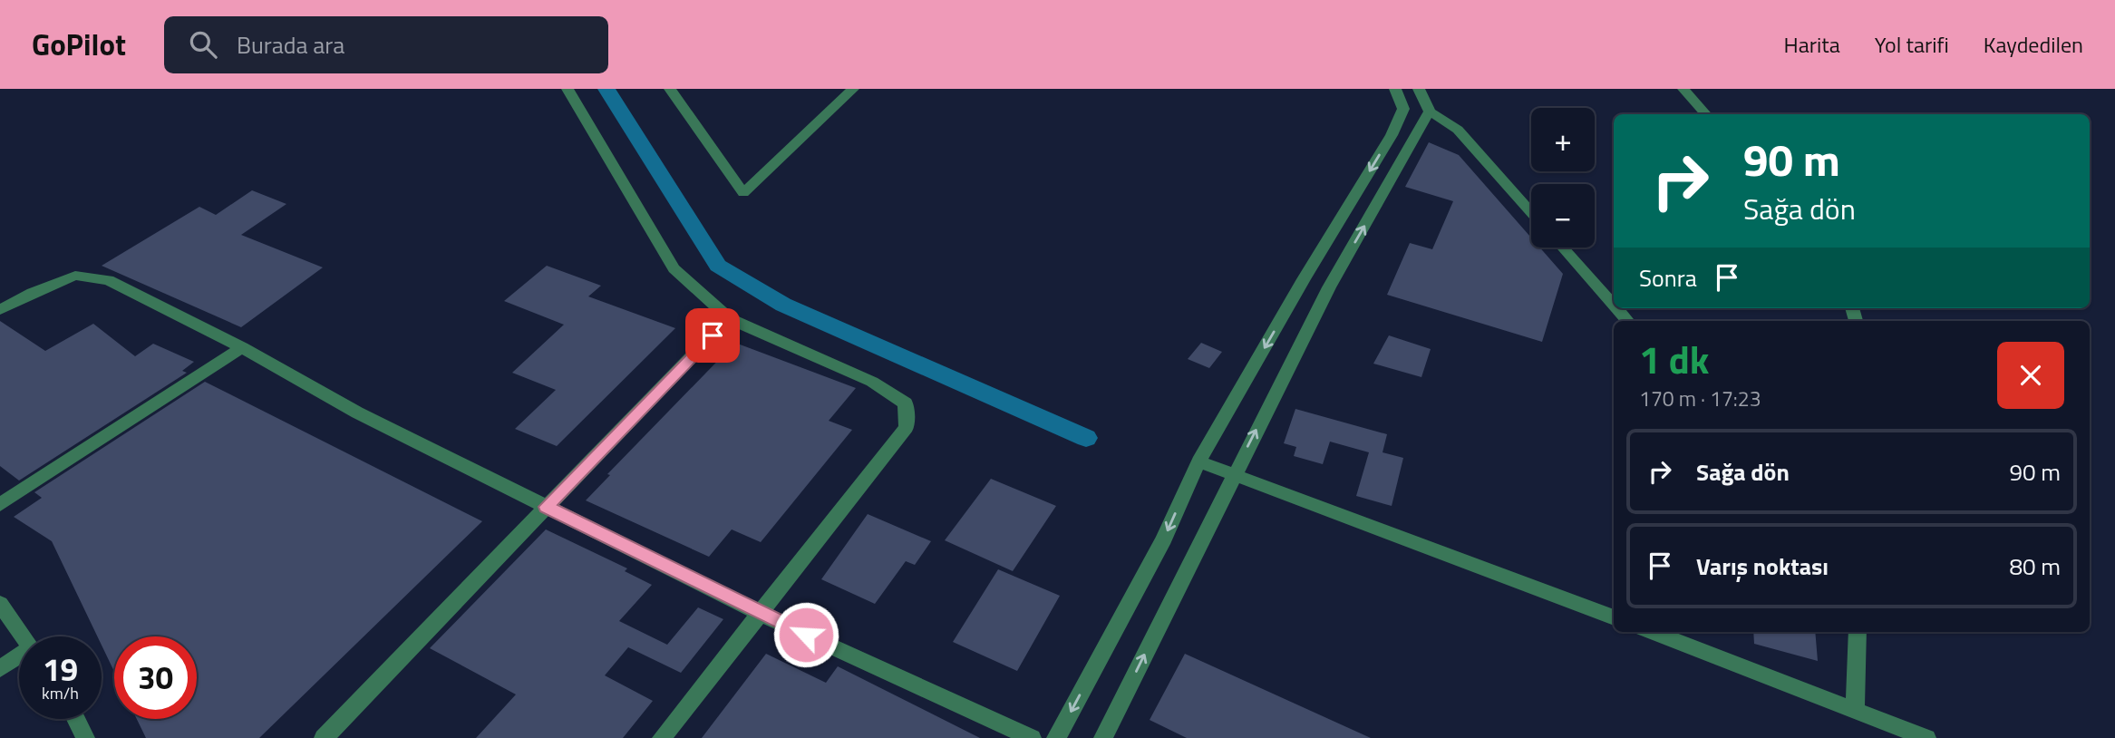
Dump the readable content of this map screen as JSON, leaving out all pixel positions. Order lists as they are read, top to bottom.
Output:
{
  "page": {
    "header": "GoPilot",
    "search": "Burada ara",
    "nav": ["Harita", "Yol tarifi", "Kaydedilen"],
    "map_buttons": ["+", "−"],
    "turn": ["90 m", "Sağa dön"],
    "then": "Sonra",
    "heading": ["1 dk", "170 m · 17:23"],
    "list": [
      {
        "name": "Sağa dön",
        "value": "90 m"
      },
      {
        "name": "Varış noktası",
        "value": "80 m"
      }
    ],
    "speed": "19 km/h",
    "limit": "30"
  }
}
